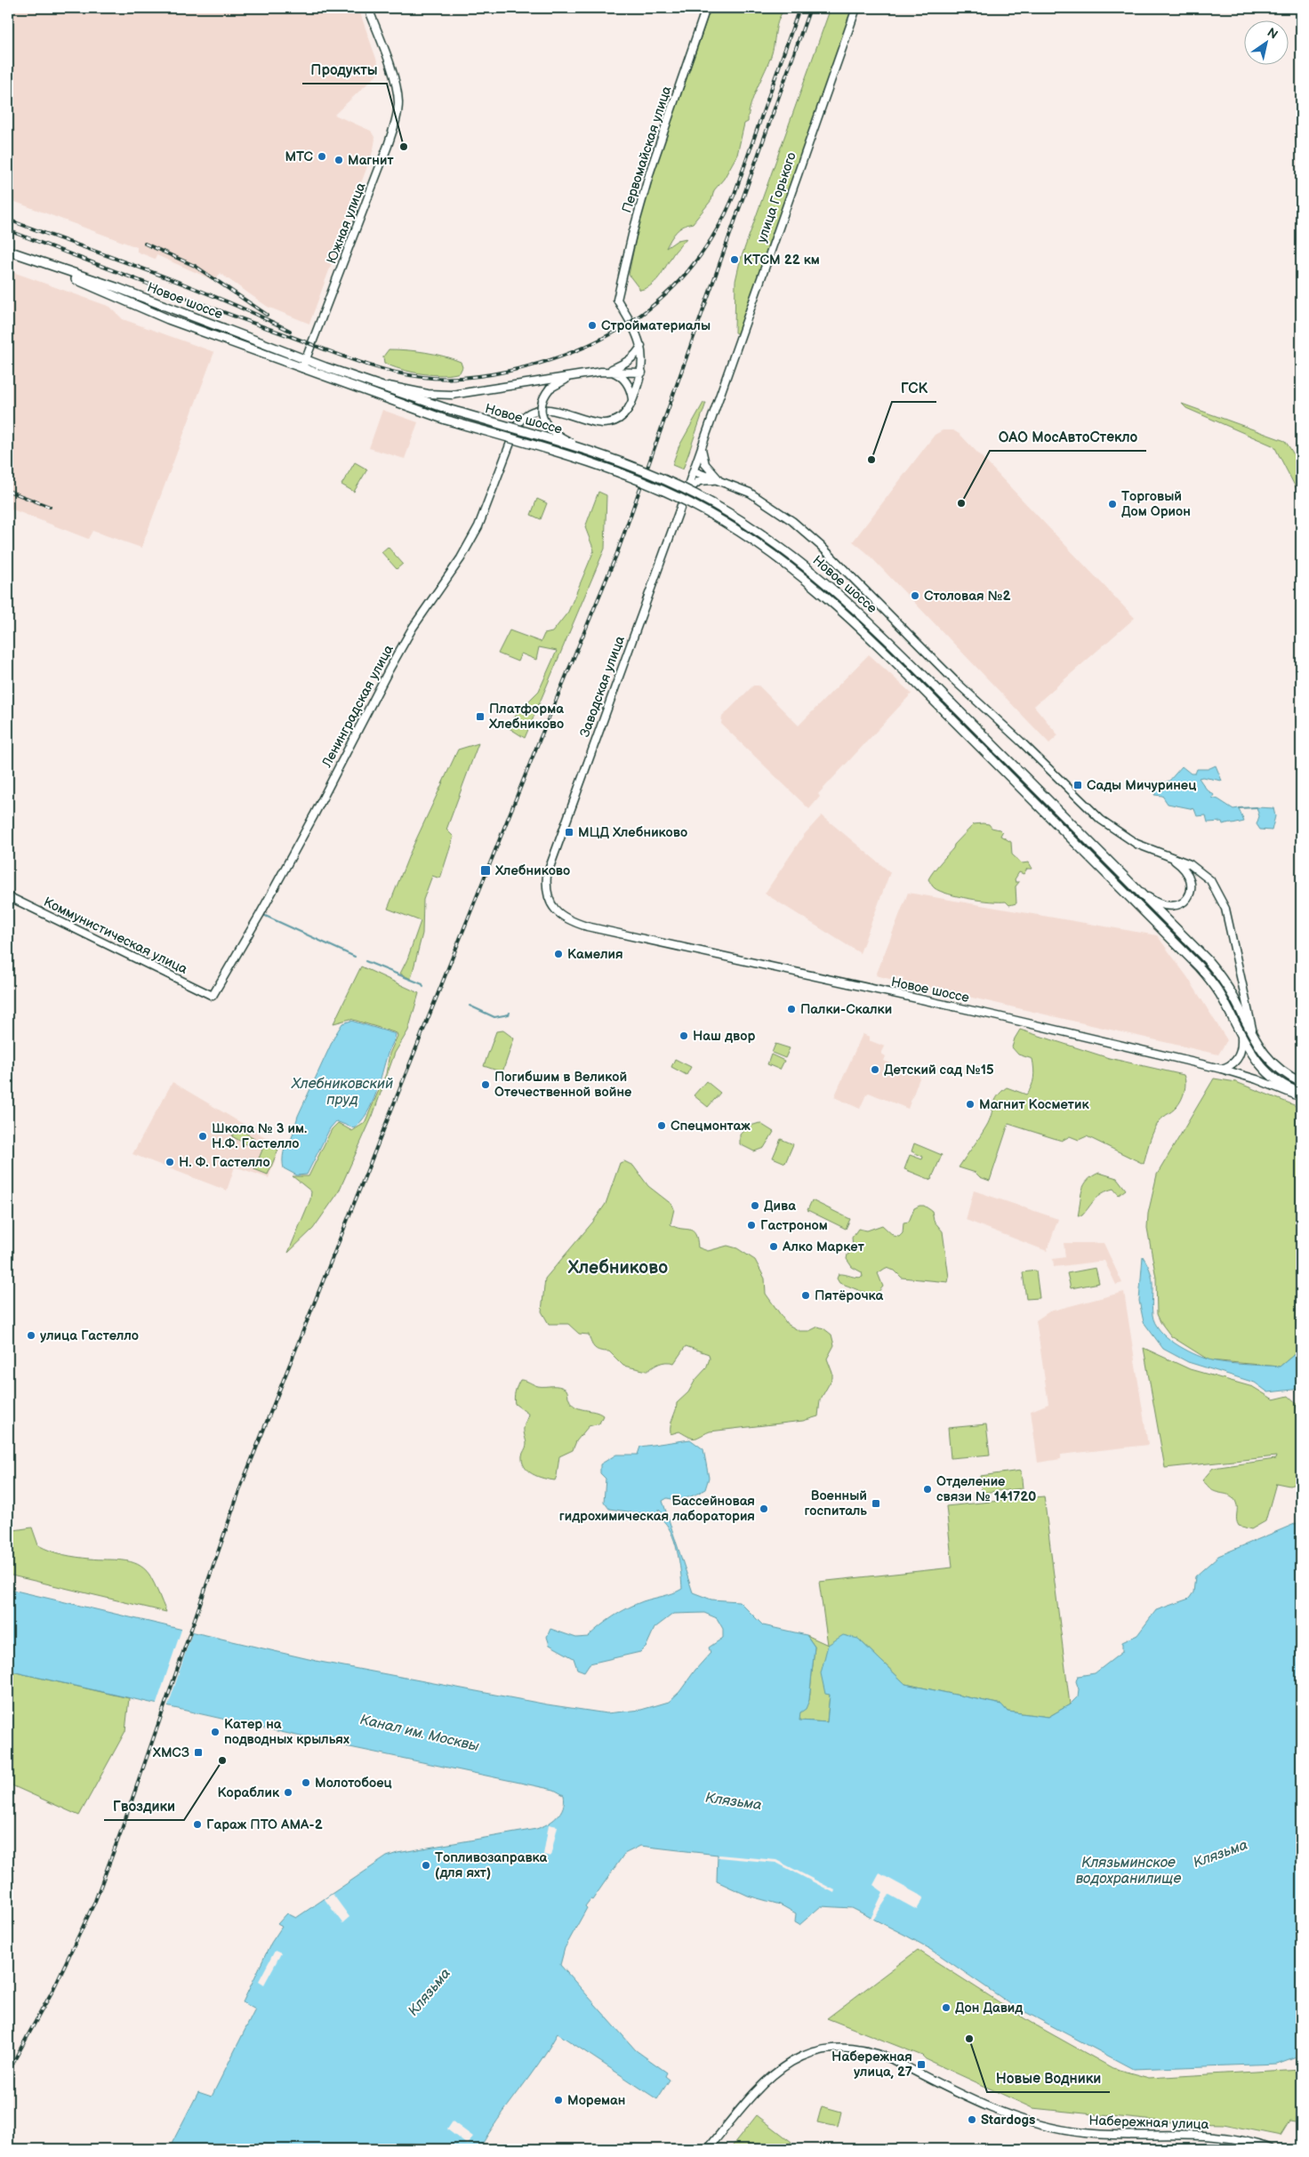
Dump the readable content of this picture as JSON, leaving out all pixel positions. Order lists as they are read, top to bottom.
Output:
{
  "streets": {
    "main road": ["Новое шоссе"],
    "street": [
      "Первомайская улица",
      "улица Горького",
      "Южная улица",
      "Заводская улица",
      "Ленинградская улица",
      "Коммунистическая улица",
      "Набережная улица"
    ]
  },
  "crossings": [
    ["улица Горького", "Заводская улица"],
    ["Южная улица", "Новое шоссе"],
    ["Новое шоссе", "Заводская улица"],
    ["Ленинградская улица", "Коммунистическая улица"]
  ],
  "districts": ["Хлебниково"],
  "water": [
    "Хлебниковский пруд",
    "Канал им. Москвы",
    "Клязьма",
    "Клязьминское водохранилище"
  ],
  "places": {
    "other": [
      "Продукты",
      "МТС",
      "Магнит",
      "КТСМ 22 км",
      "Стройматериалы",
      "ГСК",
      "ОАО МосАвтоСтекло",
      "Торговый Дом Орион",
      "Столовая №2",
      "Камелия",
      "Палки-Скалки",
      "Наш двор",
      "Детский сад №15",
      "Погибшим в Великой Отечественной войне",
      "Магнит Косметик",
      "Спецмонтаж",
      "Школа № 3 им. Н.Ф. Гастелло",
      "Н. Ф. Гастелло",
      "Дива",
      "Гастроном",
      "Алко Маркет",
      "Пятёрочка",
      "улица Гастелло",
      "Отделение связи № 141720",
      "Бассейновая гидрохимическая лаборатория",
      "Катер на подводных крыльях",
      "Гвоздики",
      "Молотобоец",
      "Кораблик",
      "Гараж ПТО АМА-2",
      "Топливозаправка (для яхт)",
      "Дон Давид",
      "Новые Водники",
      "Мореман",
      "Stardogs"
    ],
    "transit": [
      "Платформа Хлебниково",
      "Сады Мичуринец",
      "МЦД Хлебниково",
      "Хлебниково",
      "Военный госпиталь",
      "ХМСЗ",
      "Набережная улица, 27"
    ]
  },
  "north": "top right"
}
